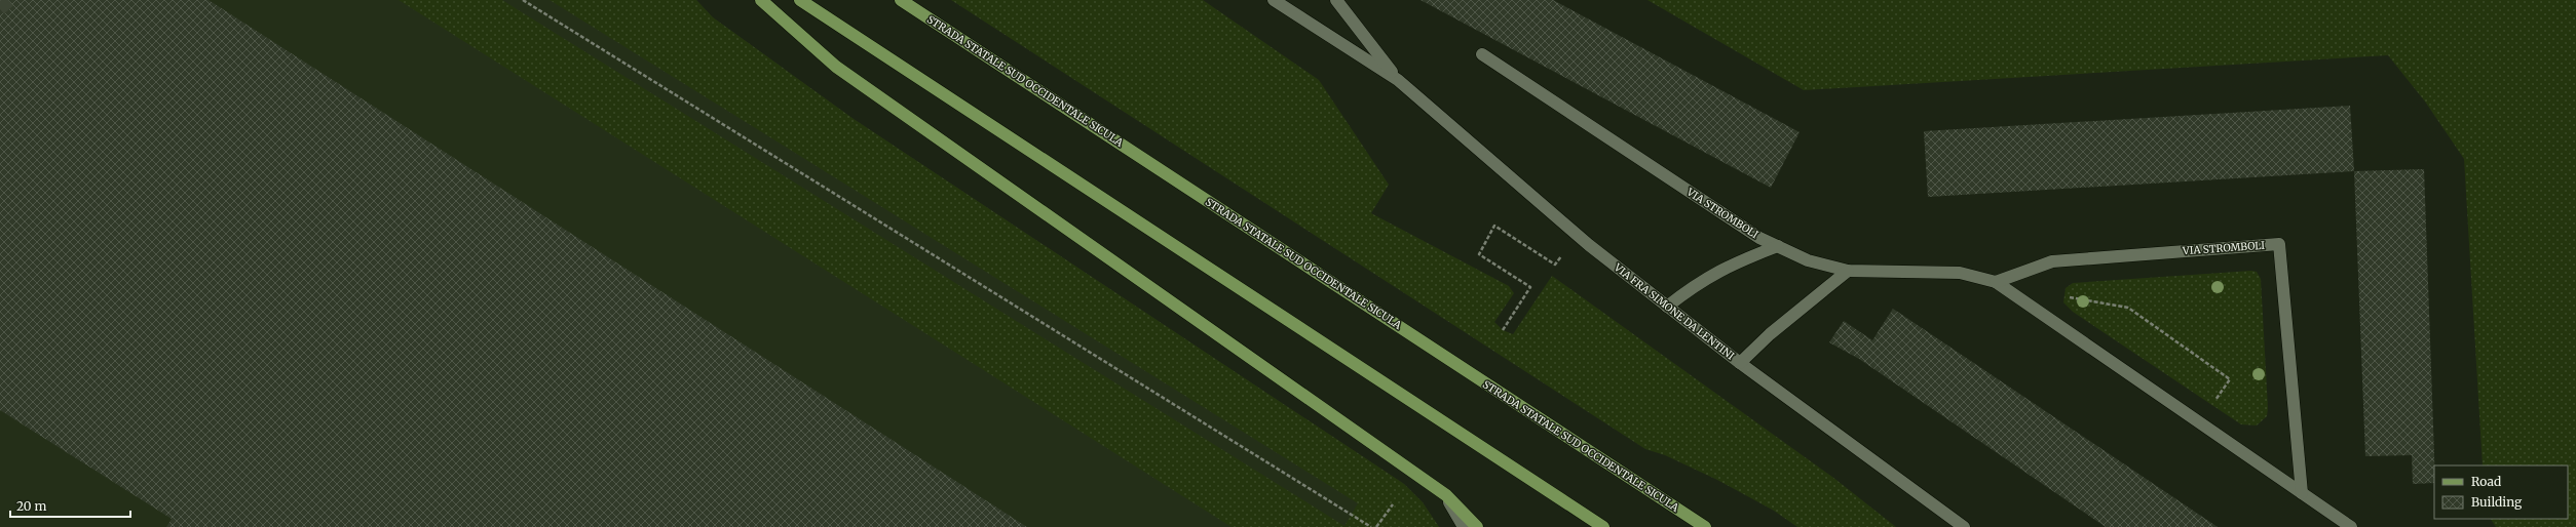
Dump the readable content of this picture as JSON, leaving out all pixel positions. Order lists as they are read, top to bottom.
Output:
{
  "streets": {
    "main road": ["STRADA STATALE SUD OCCIDENTALE SICULA"],
    "street": ["VIA STROMBOLI", "VIA FRA SIMONE DA LENTINI"]
  },
  "legend": ["Road", "Building"],
  "scale_bar": "20 m"
}
